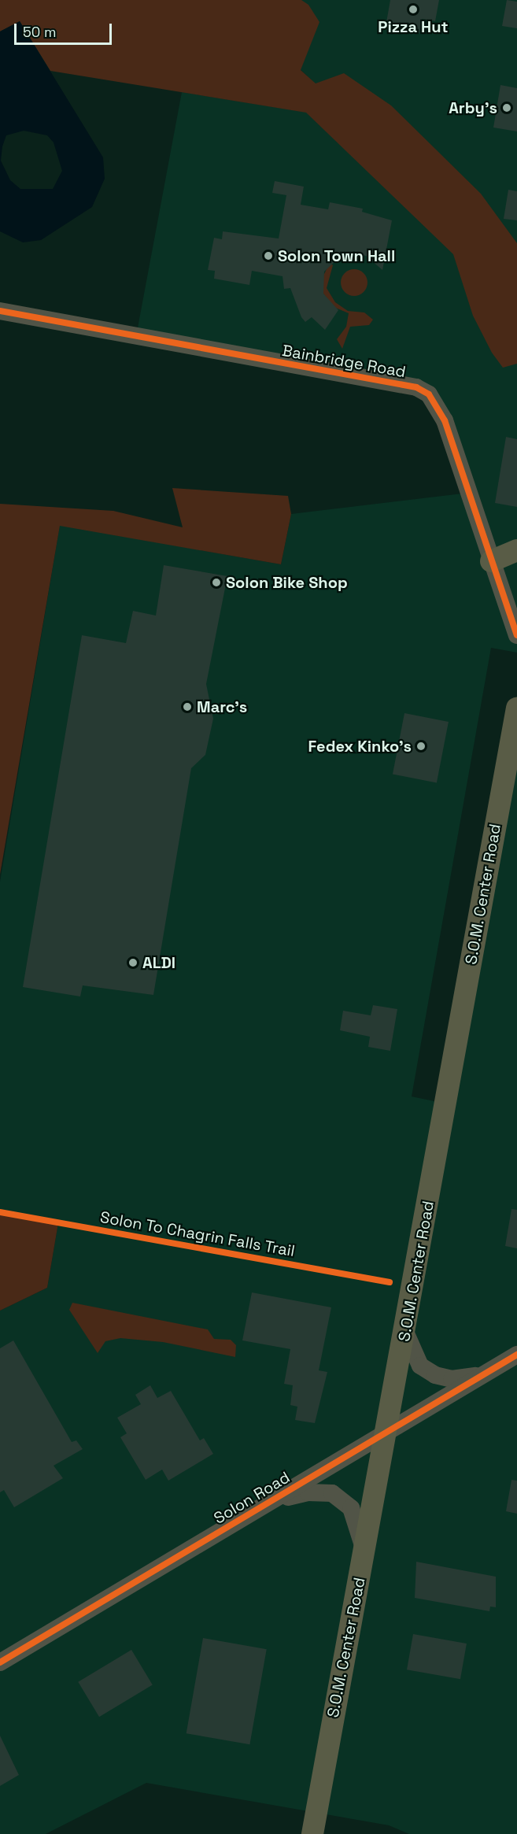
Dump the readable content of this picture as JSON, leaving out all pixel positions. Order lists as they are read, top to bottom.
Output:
{
  "streets": {
    "main road": ["S.O.M. Center Road"],
    "street": ["Bainbridge Road", "Solon Road"],
    "cycle path": ["Solon To Chagrin Falls Trail"]
  },
  "crossings": [
    ["S.O.M. Center Road", "Solon Road"]
  ],
  "places": [
    "Pizza Hut",
    "Arby's",
    "Solon Town Hall",
    "Solon Bike Shop",
    "Marc's",
    "Fedex Kinko's",
    "ALDI"
  ],
  "scale_bar": "50 m"
}
